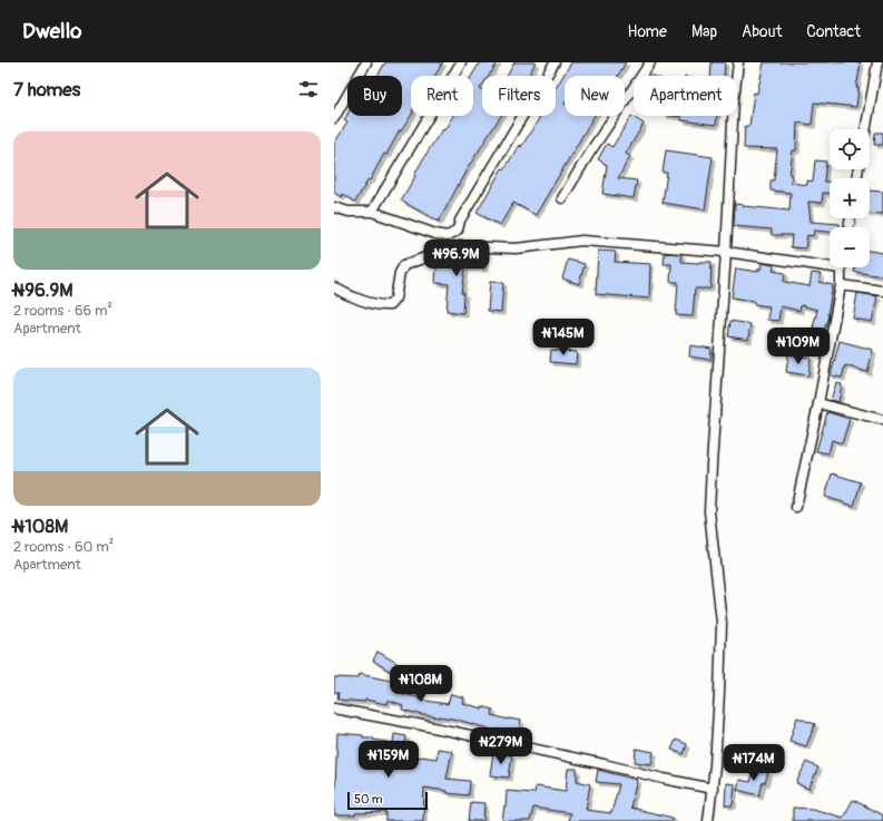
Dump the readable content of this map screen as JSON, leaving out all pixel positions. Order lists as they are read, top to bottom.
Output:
{
  "scale_bar": "50 m",
  "page": {
    "header": "Dwello",
    "nav": [
      "Home",
      "Map",
      "About",
      "Contact"
    ],
    "heading": "7 homes",
    "chip": [
      "Buy",
      "Rent",
      "Filters",
      "New",
      "Apartment"
    ],
    "list": [
      {
        "name": "₦96.9M",
        "note": "2 rooms · 66 m² · Apartment"
      },
      {
        "name": "₦108M",
        "note": "2 rooms · 60 m² · Apartment"
      }
    ],
    "map_buttons": ["+", "−"],
    "price": [
      "₦96.9M",
      "₦145M",
      "₦109M",
      "₦108M",
      "₦279M",
      "₦159M",
      "₦174M"
    ],
    "scale": "50 m"
  }
}
